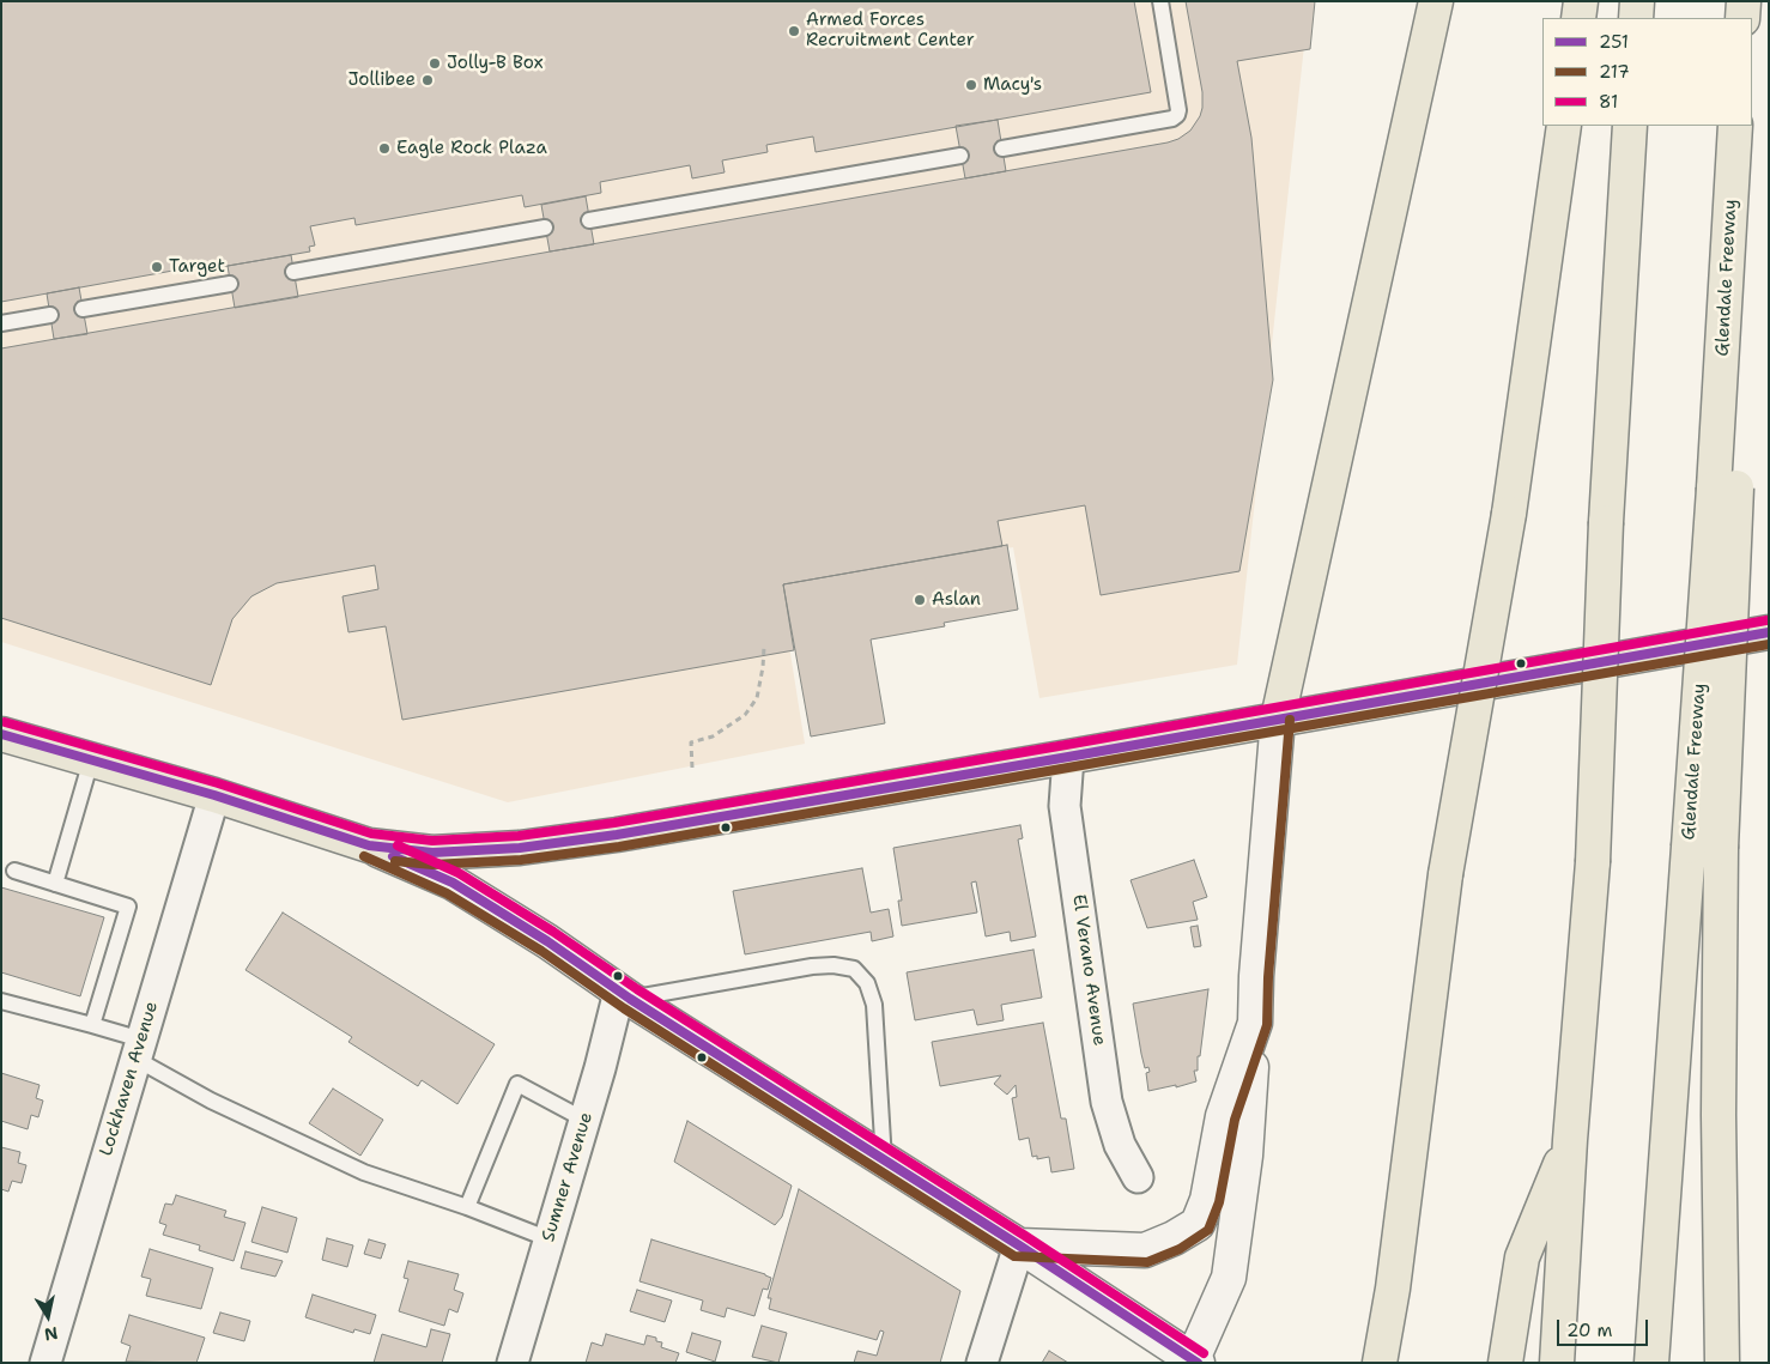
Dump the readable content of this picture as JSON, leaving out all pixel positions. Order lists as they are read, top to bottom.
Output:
{
  "streets": {
    "main road": ["Glendale Freeway"],
    "street": ["El Verano Avenue", "Lockhaven Avenue", "Sumner Avenue"]
  },
  "places": [
    "Armed Forces Recruitment Center",
    "Jolly-B Box",
    "Jollibee",
    "Macy's",
    "Eagle Rock Plaza",
    "Target",
    "Aslan"
  ],
  "lines": ["transit line 81", "transit line 251", "transit line 217"],
  "legend": ["251", "217", "81"],
  "scale_bar": "20 m",
  "north": "bottom"
}
